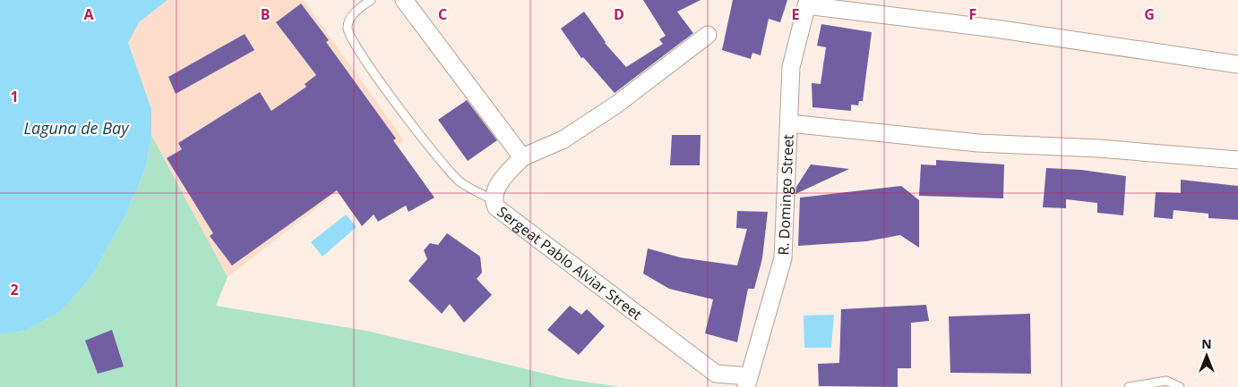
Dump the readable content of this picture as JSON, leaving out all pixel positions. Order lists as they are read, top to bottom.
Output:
{
  "streets": {
    "street": ["R. Domingo Street", "Sergeat Pablo Alviar Street"]
  },
  "crossings": [
    ["R. Domingo Street", "Sergeat Pablo Alviar Street"]
  ],
  "water": ["Laguna de Bay"],
  "north": "top",
  "grid": {
    "columns": [
      "A",
      "B",
      "C",
      "D",
      "E",
      "F",
      "G"
    ],
    "rows": ["1", "2"]
  }
}
